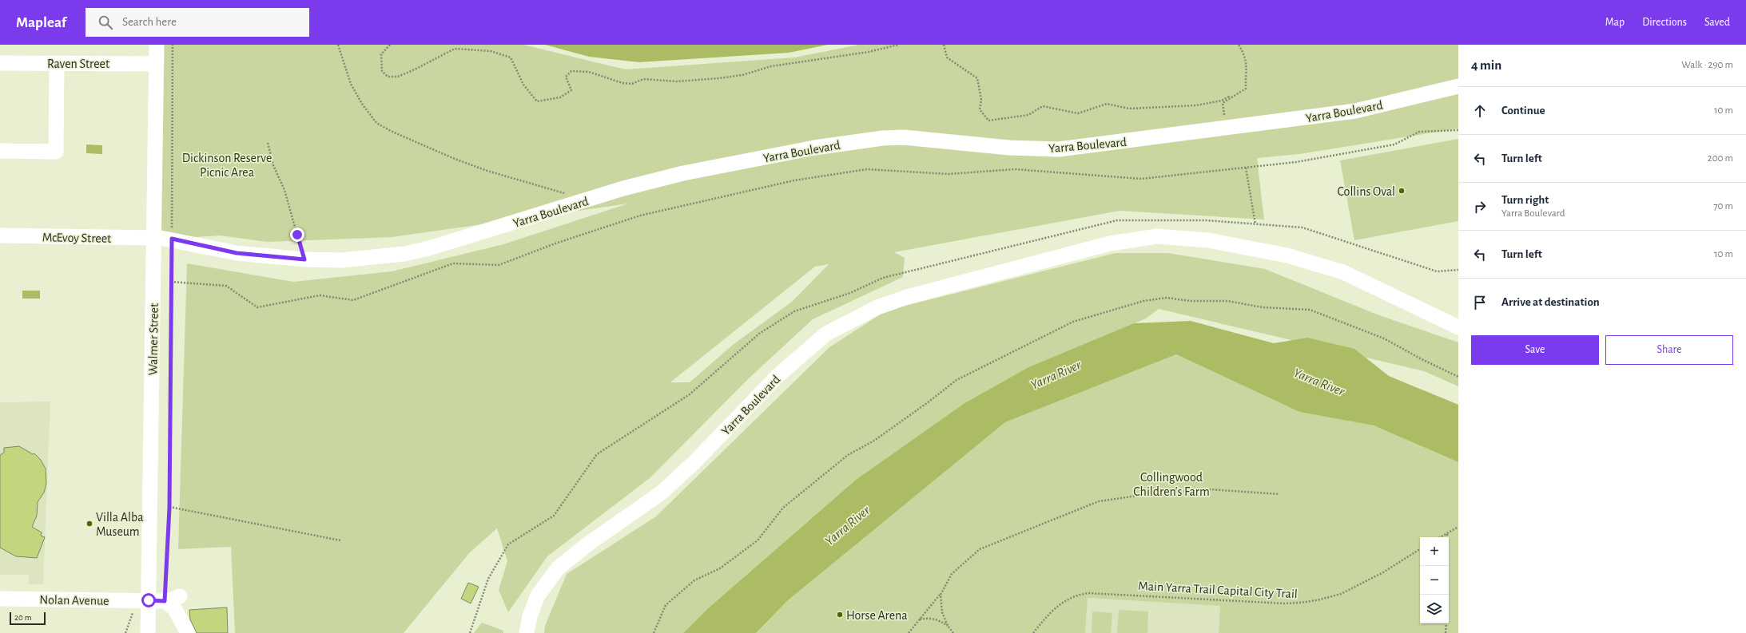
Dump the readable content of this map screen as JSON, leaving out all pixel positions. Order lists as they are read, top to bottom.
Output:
{
  "streets": {
    "street": [
      "Raven Street",
      "Yarra Boulevard",
      "McEvoy Street",
      "Walmer Street",
      "Nolan Avenue"
    ],
    "path": ["Main Yarra Trail Capital City Trail"]
  },
  "crossings": [
    ["Raven Street", "Walmer Street"],
    ["Yarra Boulevard", "McEvoy Street"],
    ["Yarra Boulevard", "Walmer Street"],
    ["McEvoy Street", "Walmer Street"],
    ["Walmer Street", "Nolan Avenue"]
  ],
  "water": ["Yarra River"],
  "parks": ["Dickinson Reserve Picnic Area", "Collingwood Children's Farm"],
  "places": ["Collins Oval", "Villa Alba Museum", "Horse Arena"],
  "scale_bar": "20 m",
  "page": {
    "header": "Mapleaf",
    "search": "Search here",
    "nav": ["Map", "Directions", "Saved"],
    "heading": ["4 min", "Walk · 290 m"],
    "list": [
      ["Continue", "10 m"],
      ["Turn left", "200 m"],
      ["Turn right", "Yarra Boulevard", "70 m"],
      ["Turn left", "10 m"],
      "Arrive at destination"
    ],
    "buttons": ["Save", "Share"],
    "map_buttons": ["+", "−"],
    "scale": "20 m"
  }
}
